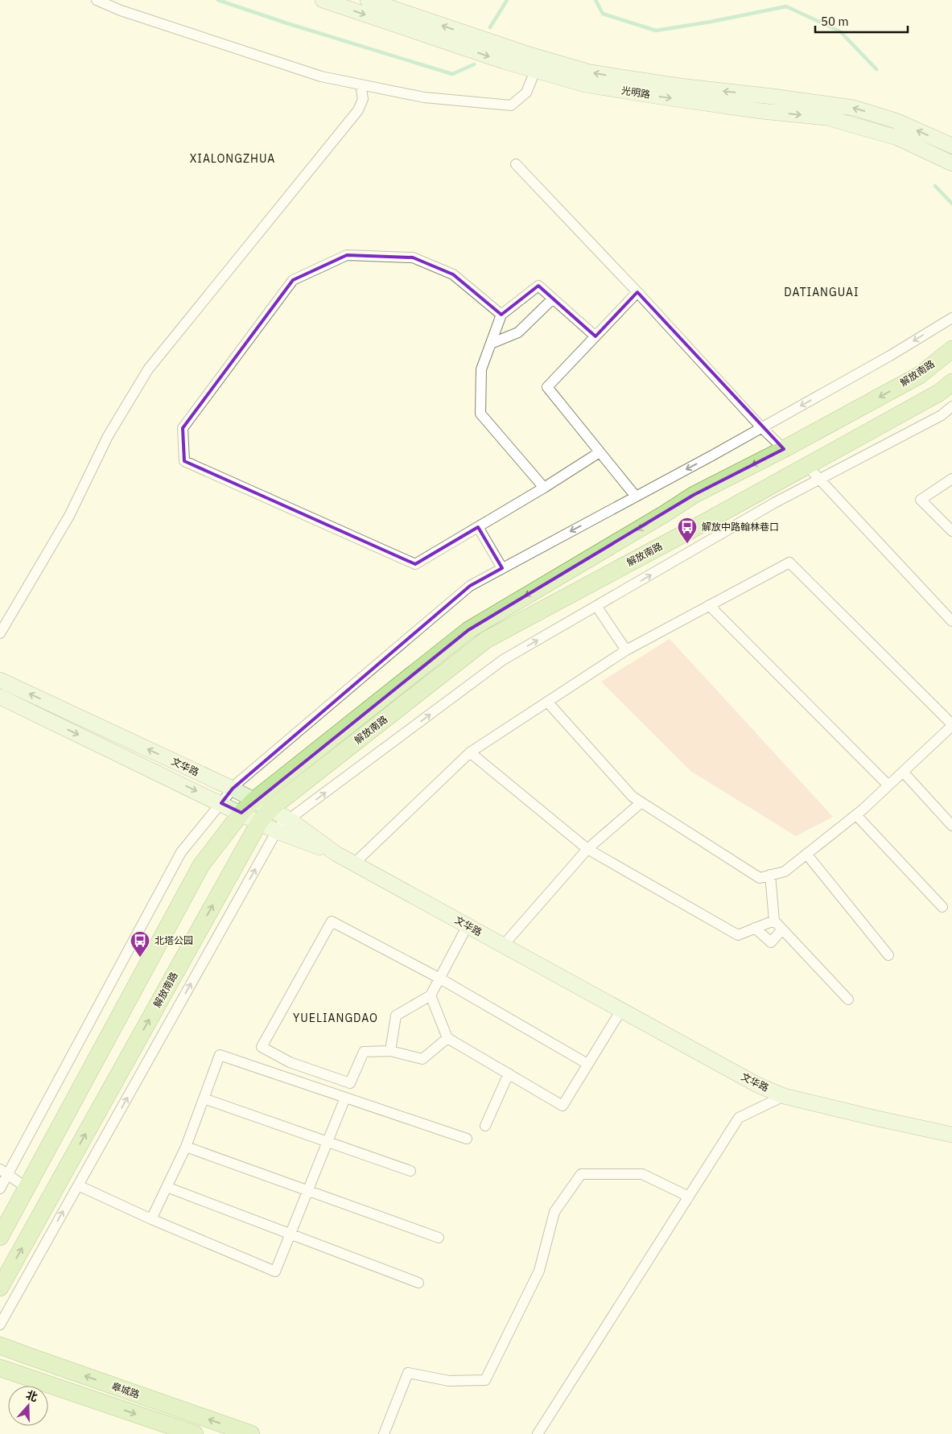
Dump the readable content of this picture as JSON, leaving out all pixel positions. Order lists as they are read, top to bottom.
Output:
{
  "streets": {
    "main road": ["解放南路", "皋城路"],
    "street": ["光明路", "文华路"]
  },
  "crossings": [
    ["解放南路", "文华路"]
  ],
  "districts": ["XIALONGZHUA", "DATIANGUAI", "YUELIANGDAO"],
  "places": {
    "bus stop": ["解放中路翰林巷口", "北塔公园"]
  },
  "scale_bar": "50 m",
  "north": "top"
}
